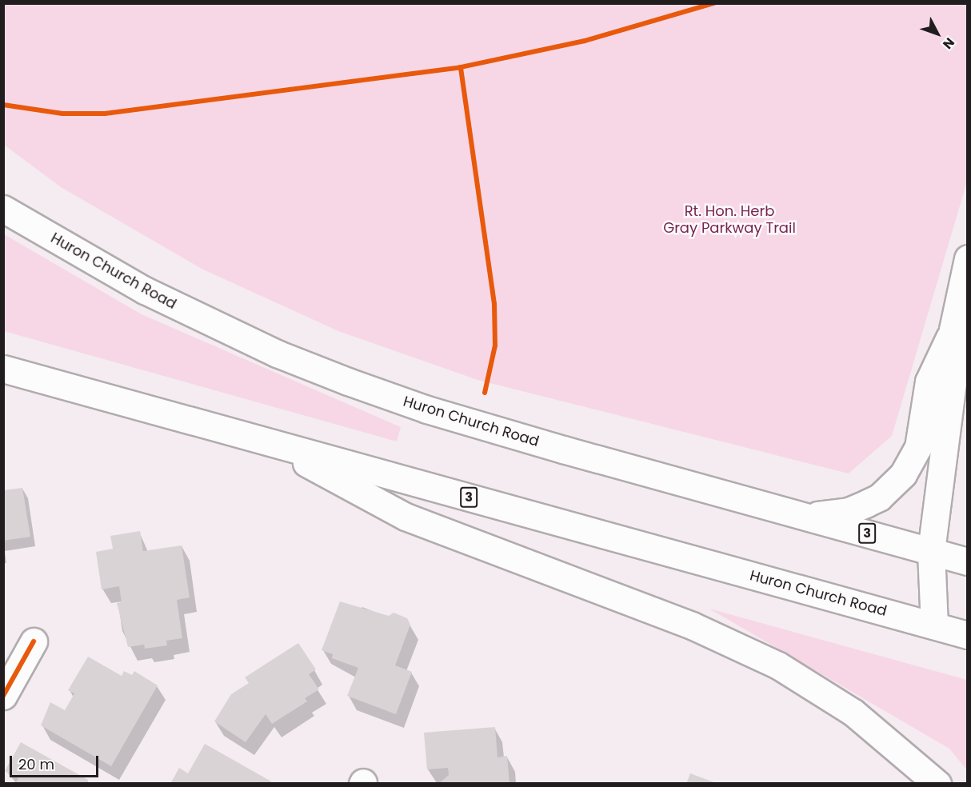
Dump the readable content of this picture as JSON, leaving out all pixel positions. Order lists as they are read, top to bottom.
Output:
{
  "streets": {
    "main road": ["Huron Church Road", "3"]
  },
  "parks": ["Rt. Hon. Herb Gray Parkway Trail"],
  "scale_bar": "20 m",
  "north": "bottom right"
}
